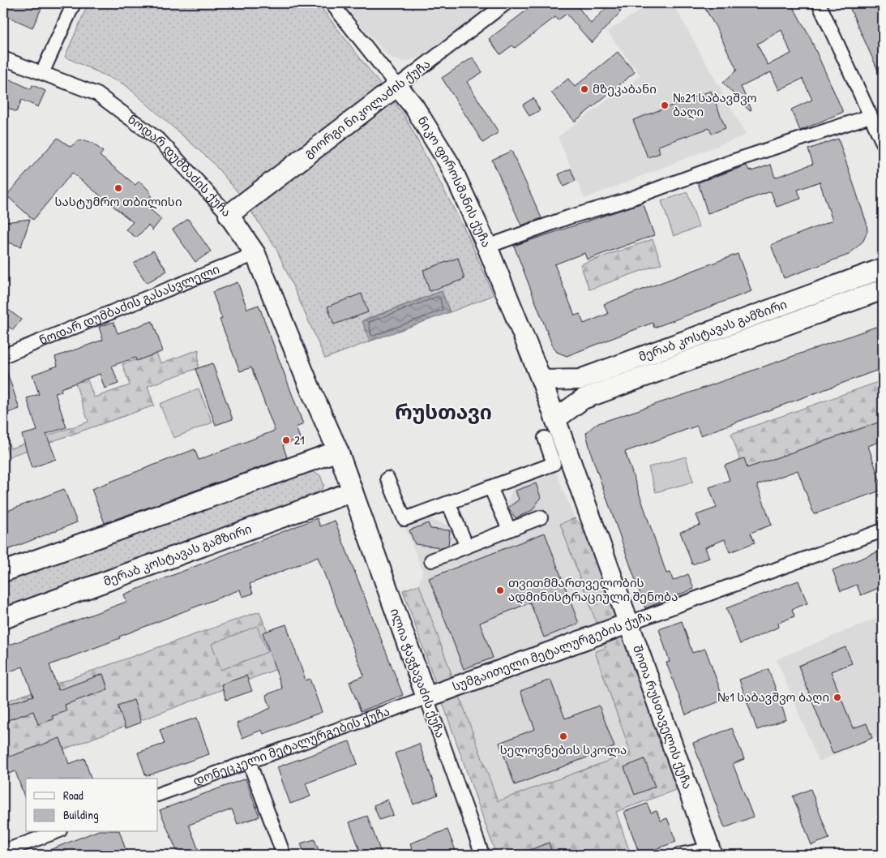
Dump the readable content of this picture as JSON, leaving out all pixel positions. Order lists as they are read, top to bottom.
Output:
{
  "streets": {
    "street": [
      "გიორგი ნიკოლაძის ქუჩა",
      "ნოდარ დუმბაძის ქუჩა",
      "ნიკო ფიროსმანის ქუჩა",
      "ნოდარ დუმბაძის გასასვლელი",
      "მერაბ კოსტავას გამზირი",
      "სუმგაითელი მეტალურგების ქუჩა",
      "ილია ჭავჭავაძის ქუჩა",
      "შოთა რუსთაველის ქუჩა",
      "დონეცკელი მეტალურგების ქუჩა"
    ]
  },
  "crossings": [
    ["გიორგი ნიკოლაძის ქუჩა", "ნოდარ დუმბაძის ქუჩა"],
    ["გიორგი ნიკოლაძის ქუჩა", "ნიკო ფიროსმანის ქუჩა"],
    ["ნოდარ დუმბაძის ქუჩა", "ნოდარ დუმბაძის გასასვლელი"],
    ["ნოდარ დუმბაძის ქუჩა", "ილია ჭავჭავაძის ქუჩა"],
    ["ნიკო ფიროსმანის ქუჩა", "მერაბ კოსტავას გამზირი"],
    ["ნიკო ფიროსმანის ქუჩა", "შოთა რუსთაველის ქუჩა"],
    ["მერაბ კოსტავას გამზირი", "ილია ჭავჭავაძის ქუჩა"],
    ["მერაბ კოსტავას გამზირი", "შოთა რუსთაველის ქუჩა"],
    ["სუმგაითელი მეტალურგების ქუჩა", "ილია ჭავჭავაძის ქუჩა"],
    ["სუმგაითელი მეტალურგების ქუჩა", "შოთა რუსთაველის ქუჩა"],
    ["სუმგაითელი მეტალურგების ქუჩა", "დონეცკელი მეტალურგების ქუჩა"],
    ["ილია ჭავჭავაძის ქუჩა", "დონეცკელი მეტალურგების ქუჩა"]
  ],
  "districts": ["რუსთავი"],
  "places": [
    "მზეკაბანი",
    "№21 საბავშვო ბაღი",
    "სასტუმრო თბილისი",
    "21",
    "თვითმმართველობის ადმინისტრაციული შენობა",
    "№1 საბავშვო ბაღი",
    "სელოვნების სკოლა"
  ],
  "legend": ["Road", "Building"]
}
